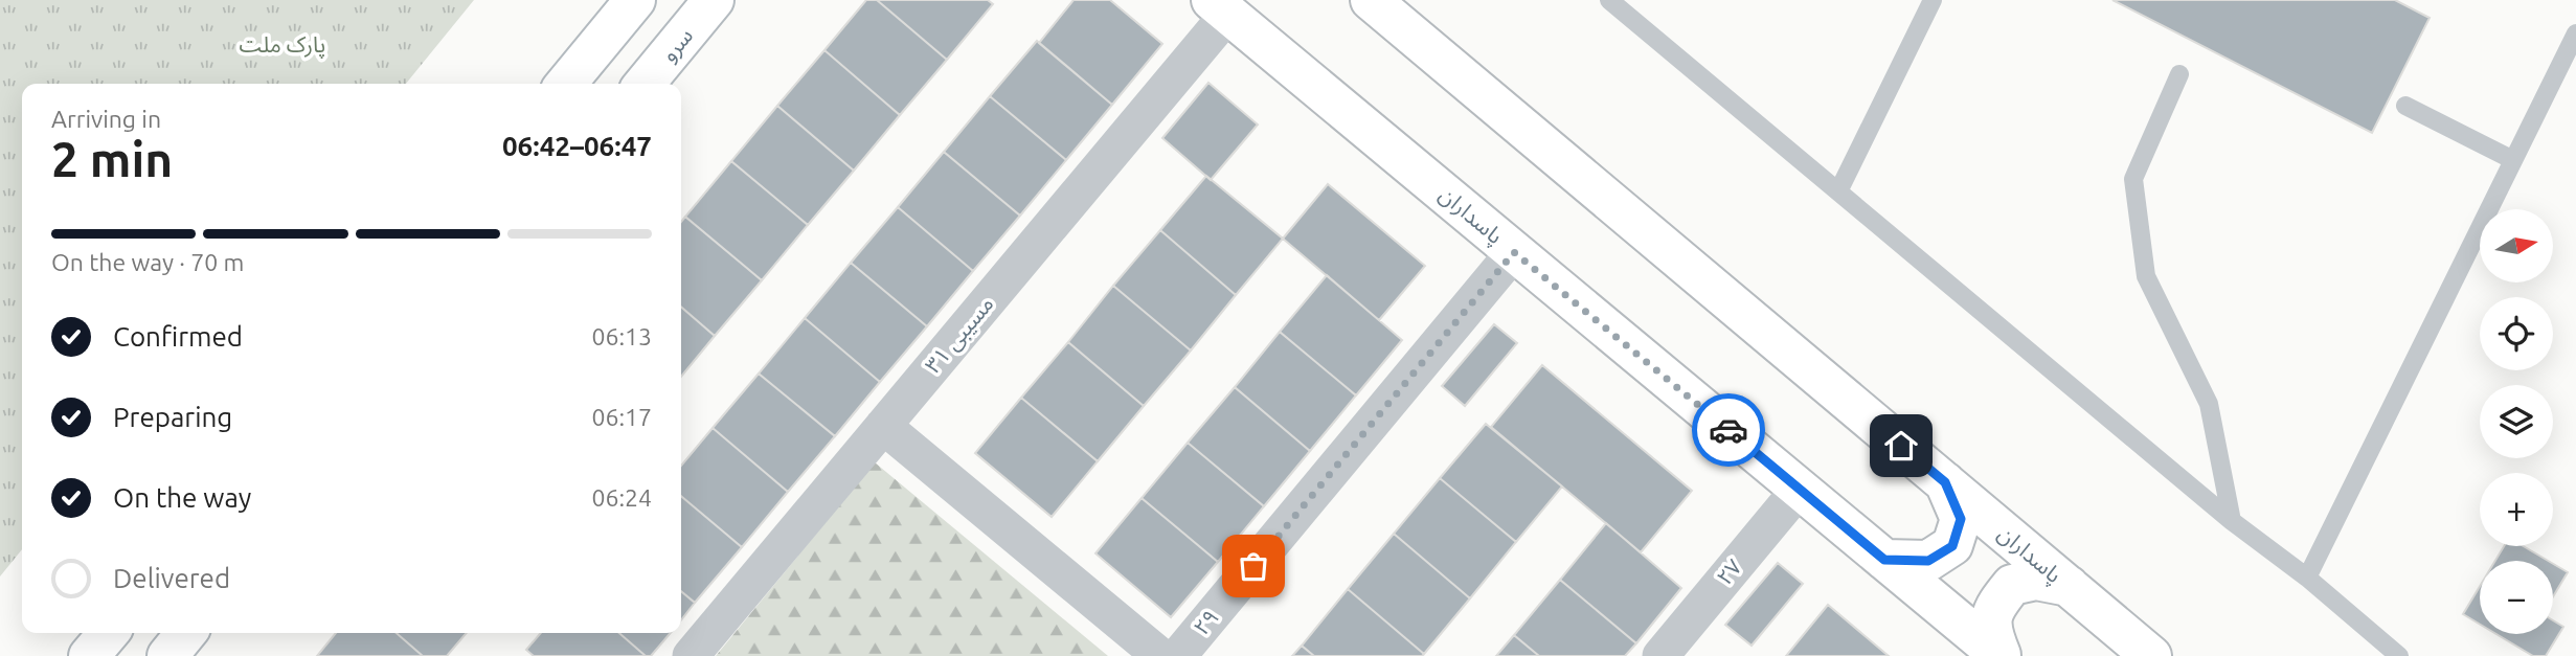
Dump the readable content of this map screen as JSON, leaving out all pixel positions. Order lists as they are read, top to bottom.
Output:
{
  "streets": {
    "main road": ["سرو", "پاسداران"],
    "street": ["۳۱ مسیبی", "۲۷", "۲۹"]
  },
  "crossings": [
    ["پاسداران", "۳۱ مسیبی"],
    ["پاسداران", "۲۷"],
    ["پاسداران", "۲۹"]
  ],
  "parks": ["پارک ملت"],
  "north": "right",
  "page": {
    "heading": ["2 min", "Arriving in", "06:42–06:47"],
    "bar": "On the way · 70 m",
    "map_buttons": ["+", "−"],
    "list": [
      ["Confirmed", "06:13"],
      ["Preparing", "06:17"],
      ["On the way", "06:24"],
      "Delivered"
    ]
  }
}
